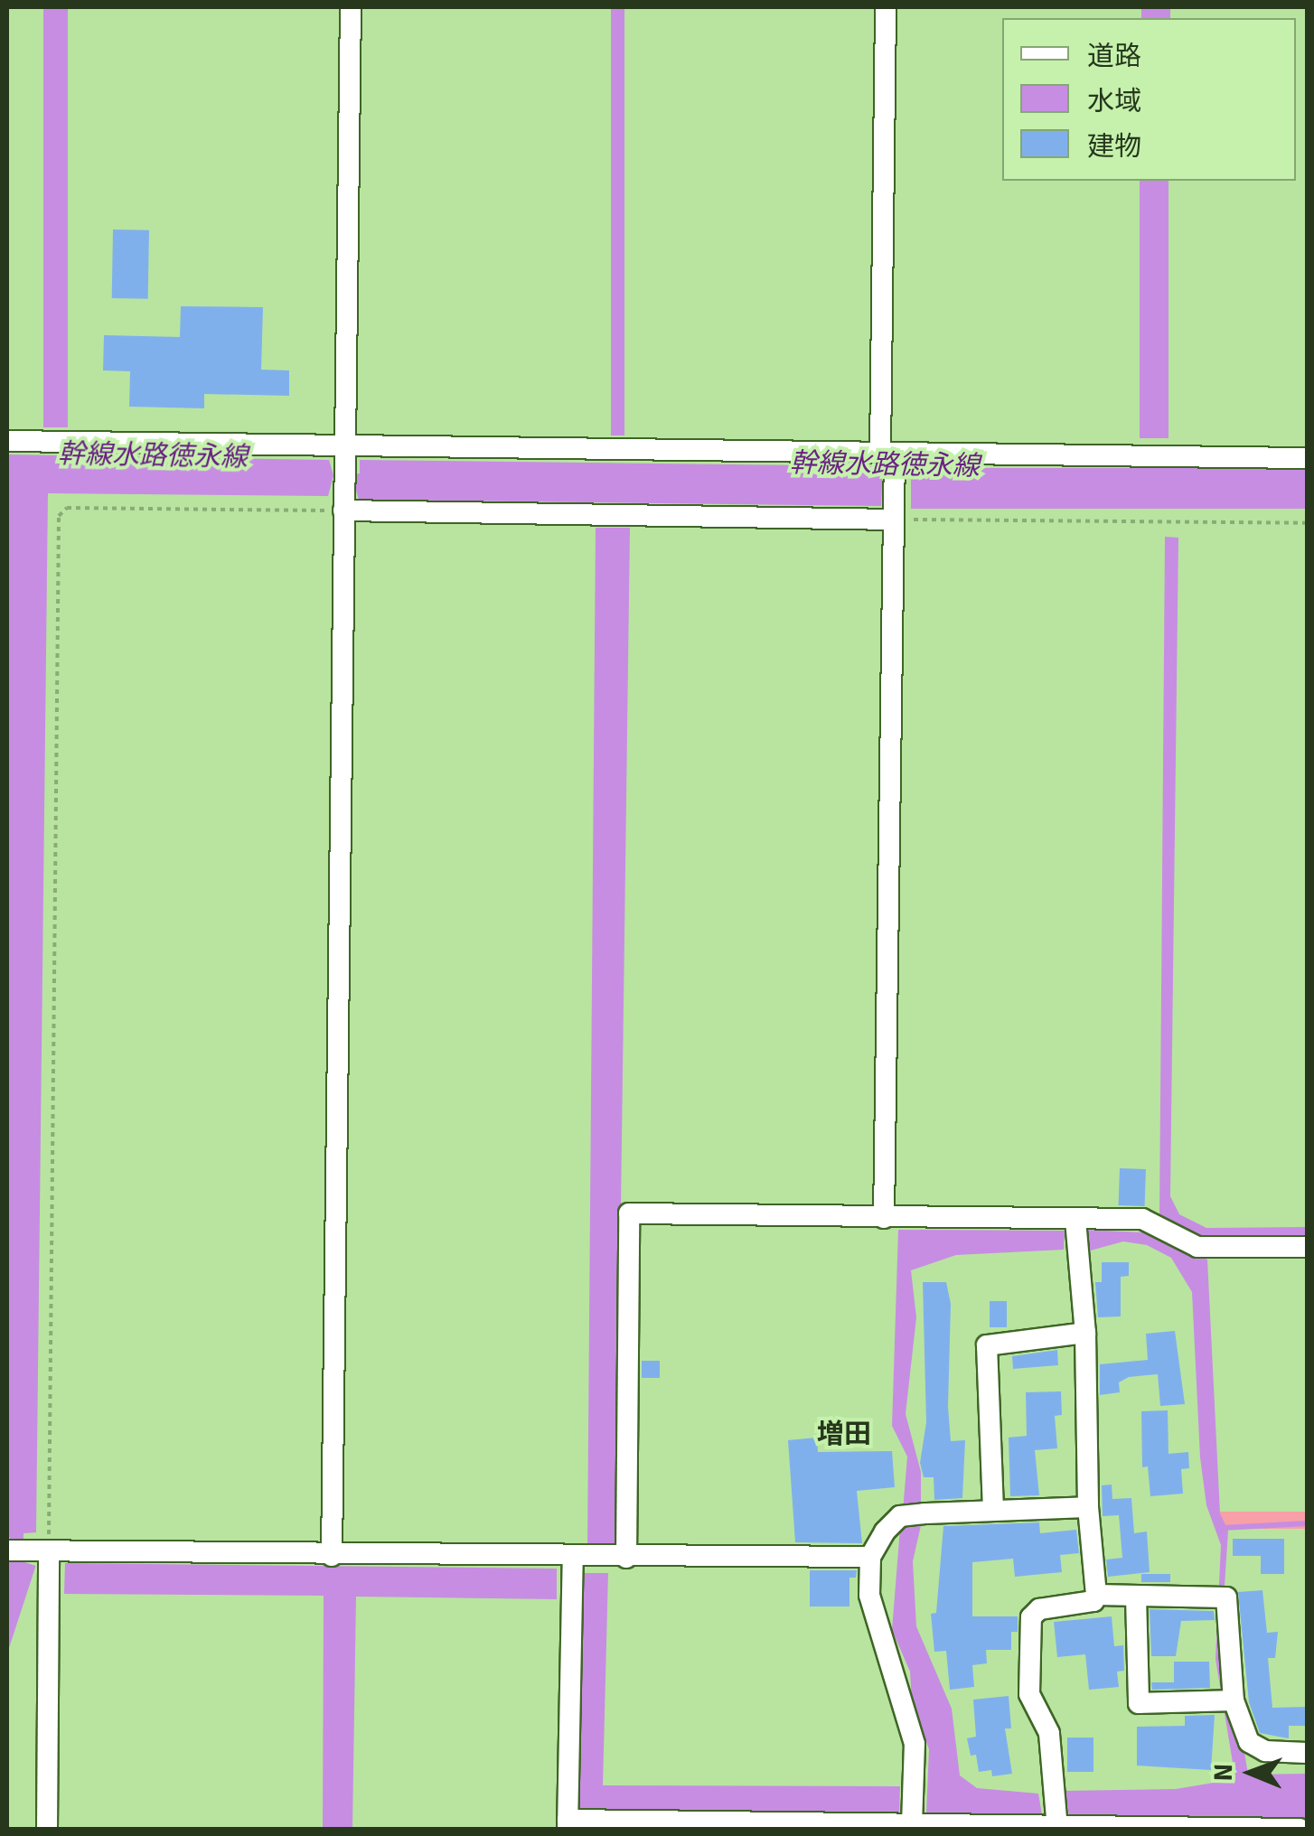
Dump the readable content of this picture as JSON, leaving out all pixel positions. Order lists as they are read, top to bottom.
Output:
{
  "districts": ["増田"],
  "water": ["幹線水路徳永線"],
  "legend": ["道路", "水域", "建物"],
  "north": "left"
}
